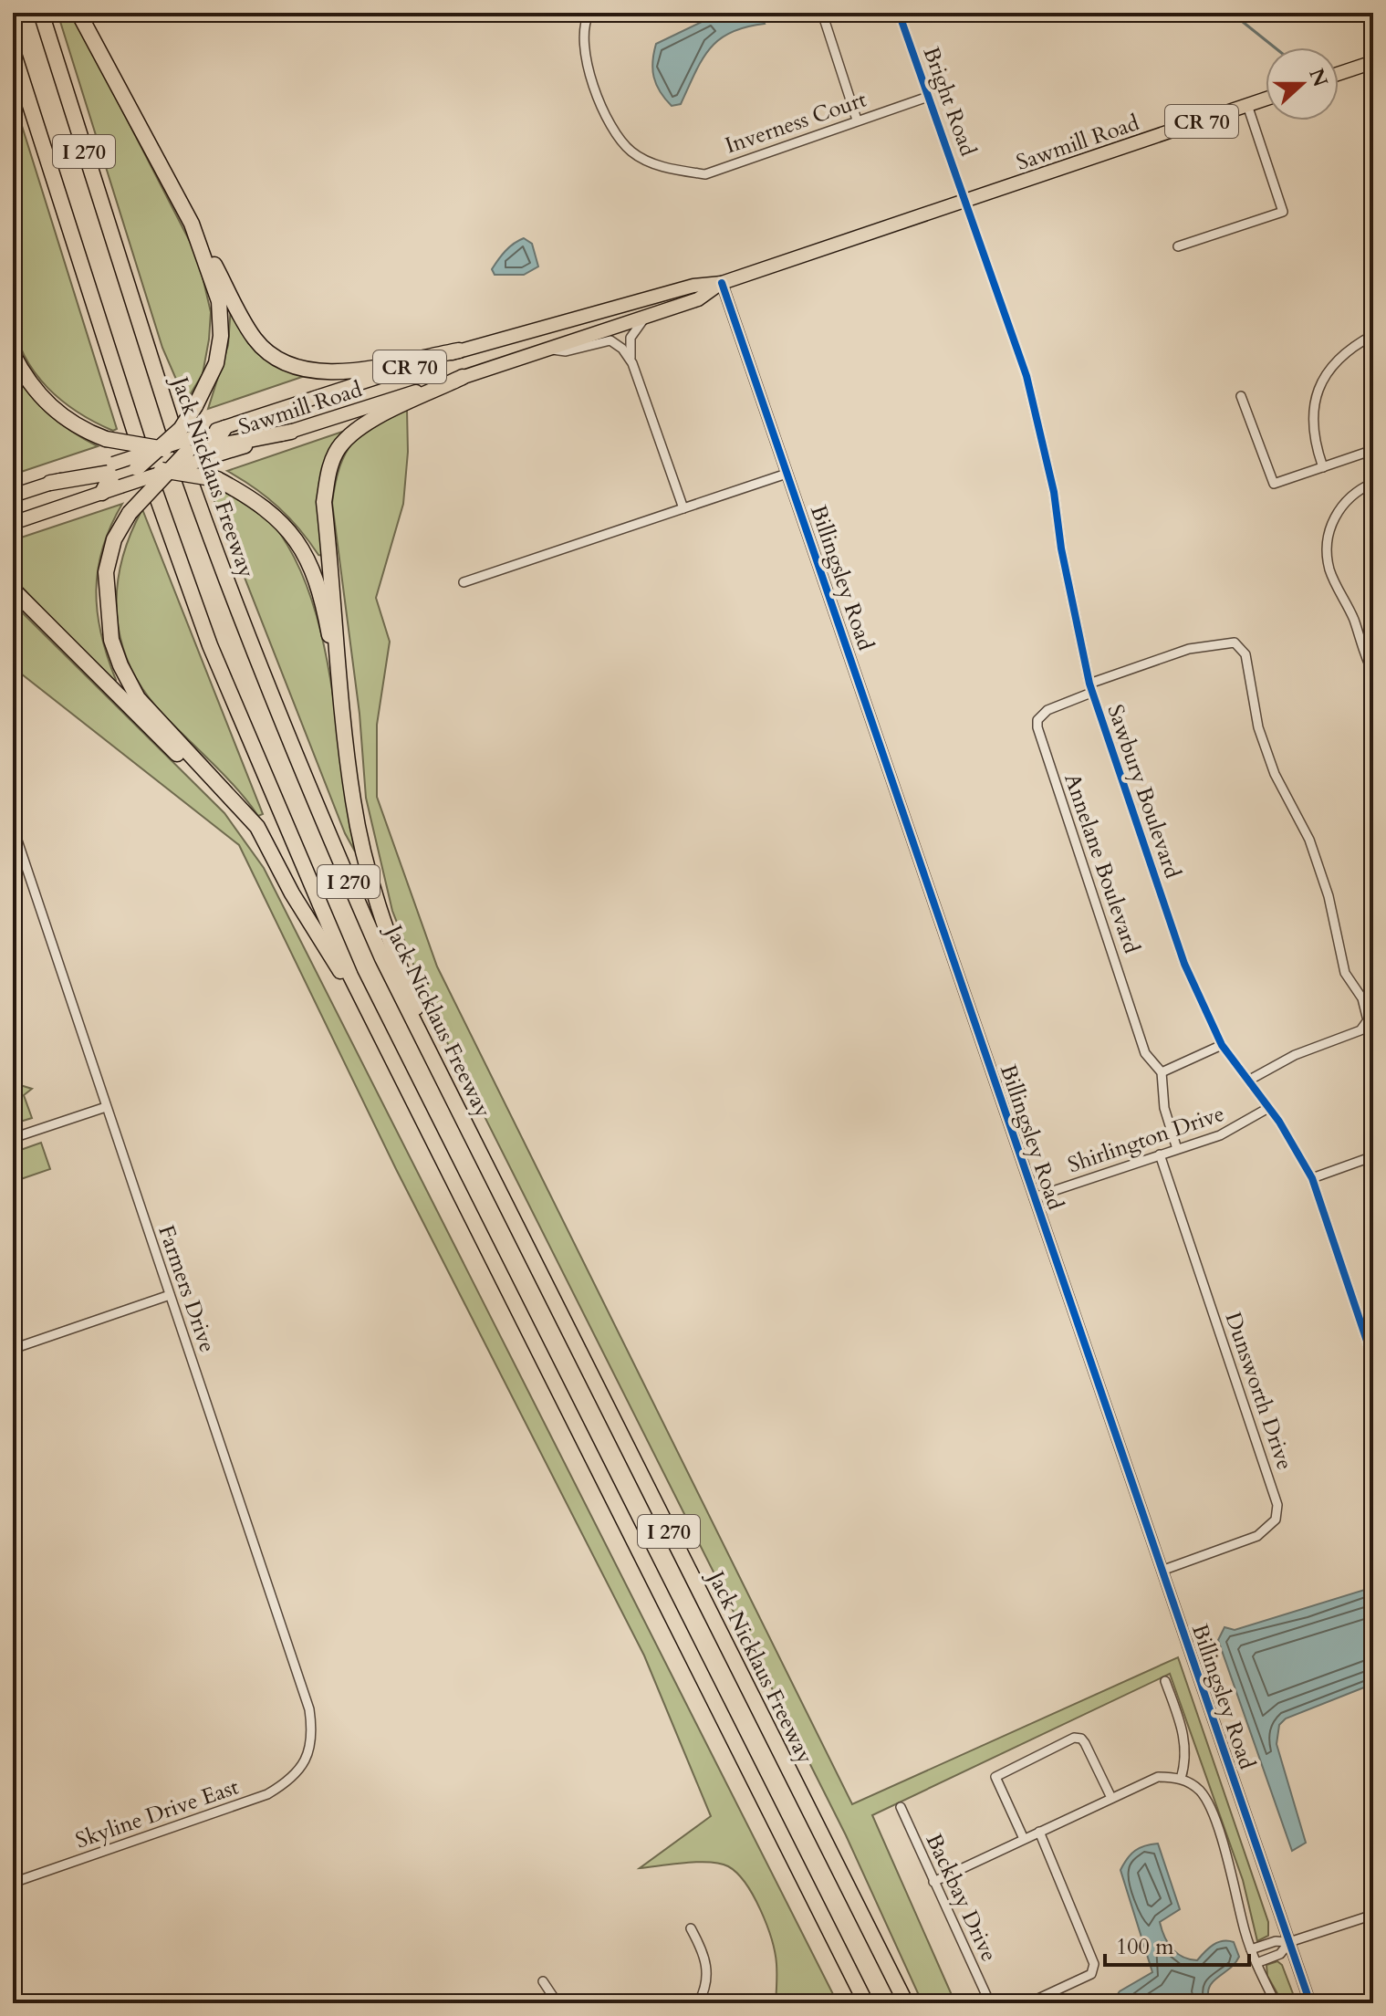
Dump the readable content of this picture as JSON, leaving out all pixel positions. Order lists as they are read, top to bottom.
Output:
{
  "streets": {
    "highway": ["I 270", "Jack Nicklaus Freeway"],
    "main road": ["CR 70", "Sawmill Road"],
    "street": [
      "Bright Road",
      "Inverness Court",
      "Billingsley Road",
      "Sawbury Boulevard",
      "Annelane Boulevard",
      "Shirlington Drive",
      "Farmers Drive",
      "Dunsworth Drive",
      "Skyline Drive East",
      "Backbay Drive"
    ]
  },
  "crossings": [
    ["Bright Road", "Inverness Court"],
    ["Bright Road", "Sawmill Road"],
    ["Bright Road", "Sawbury Boulevard"],
    ["Sawmill Road", "Billingsley Road"],
    ["Sawmill Road", "Sawbury Boulevard"],
    ["Billingsley Road", "Shirlington Drive"],
    ["Billingsley Road", "Dunsworth Drive"],
    ["Sawbury Boulevard", "Annelane Boulevard"],
    ["Sawbury Boulevard", "Shirlington Drive"],
    ["Annelane Boulevard", "Shirlington Drive"],
    ["Shirlington Drive", "Dunsworth Drive"],
    ["Farmers Drive", "Skyline Drive East"]
  ],
  "scale_bar": "100 m",
  "north": "right"
}
